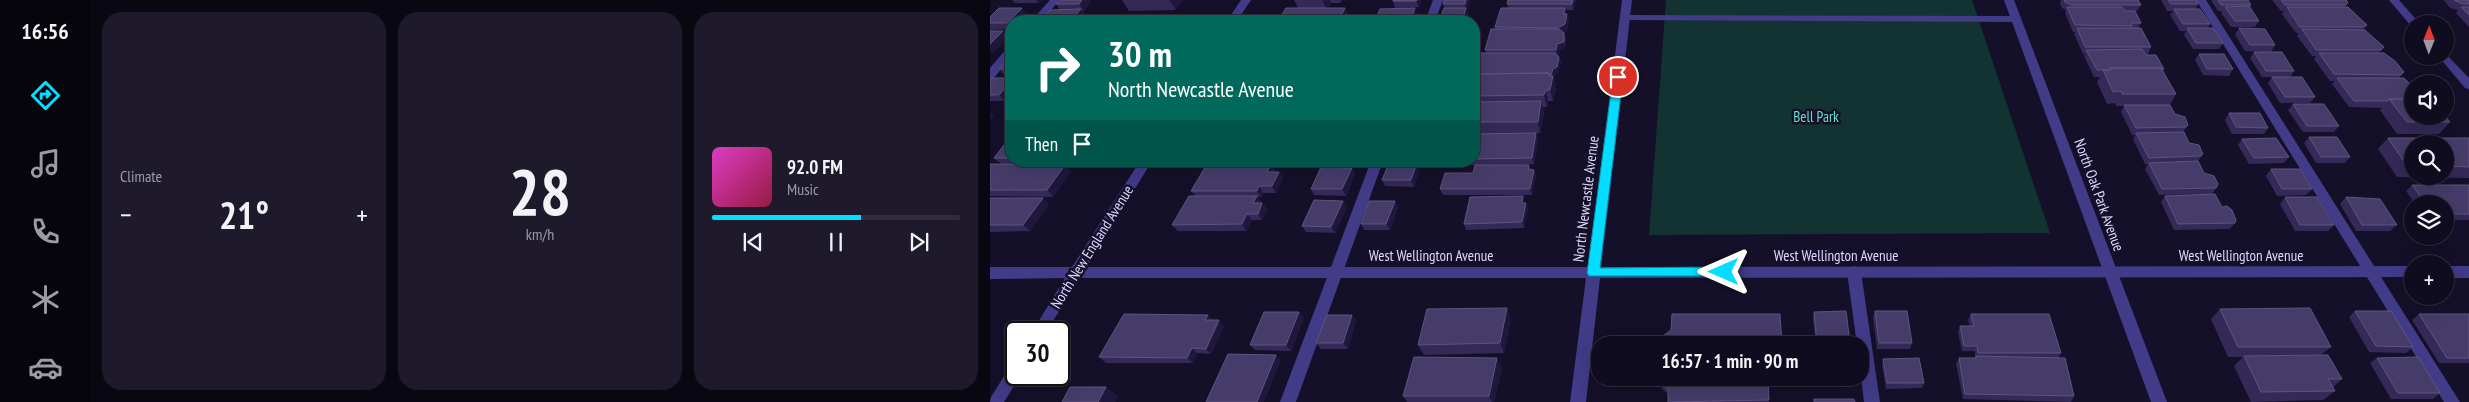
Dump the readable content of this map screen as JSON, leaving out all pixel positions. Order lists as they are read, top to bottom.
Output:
{
  "streets": {
    "street": [
      "North Oak Park Avenue",
      "North Newcastle Avenue",
      "North New England Avenue",
      "West Wellington Avenue"
    ]
  },
  "crossings": [
    ["North Oak Park Avenue", "West Wellington Avenue"],
    ["North Newcastle Avenue", "West Wellington Avenue"],
    ["North New England Avenue", "West Wellington Avenue"]
  ],
  "parks": ["Bell Park"],
  "north": "top",
  "page": {
    "tabs": "16:56",
    "tile": [
      "Climate",
      ["28", "km/h"]
    ],
    "map_buttons": "+",
    "turn": ["30 m", "North Newcastle Avenue"],
    "then": "Then",
    "song": ["92.0 FM", "Music"],
    "heat": ["−", "21°", "+"],
    "limit": "30",
    "trip": "16:57 · 1 min · 90 m"
  }
}
